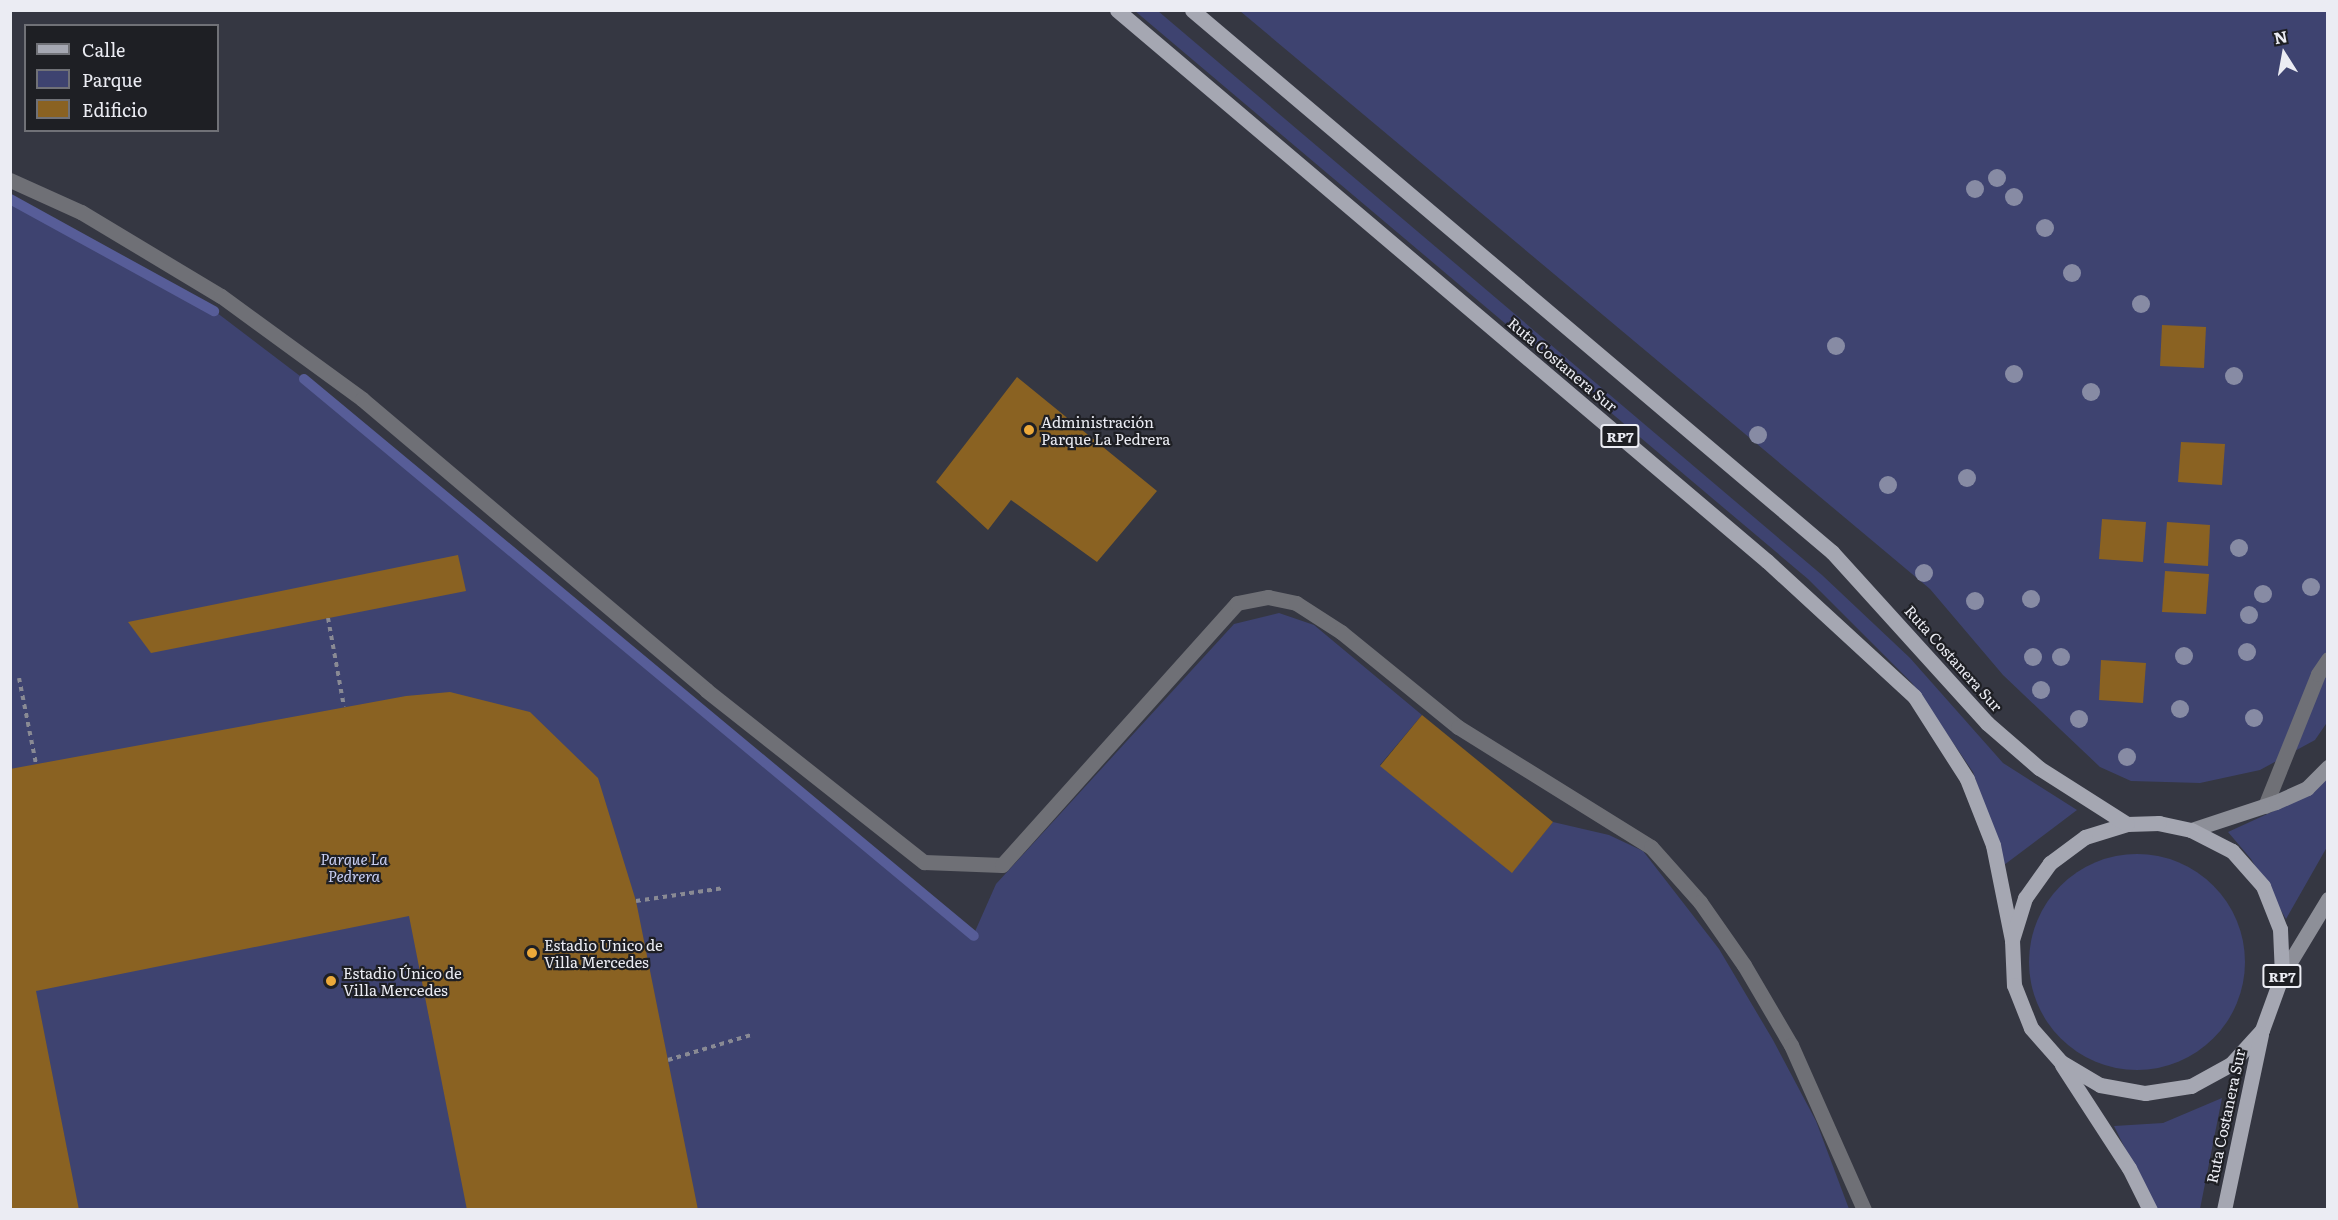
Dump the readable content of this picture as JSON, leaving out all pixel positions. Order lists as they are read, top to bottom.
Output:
{
  "streets": {
    "main road": ["Ruta Costanera Sur", "RP7"]
  },
  "parks": ["Parque La Pedrera"],
  "places": ["Administración Parque La Pedrera", "Estadio Unico de Villa Mercedes", "Estadio Único de Villa Mercedes"],
  "legend": ["Calle", "Parque", "Edificio"],
  "north": "top"
}
